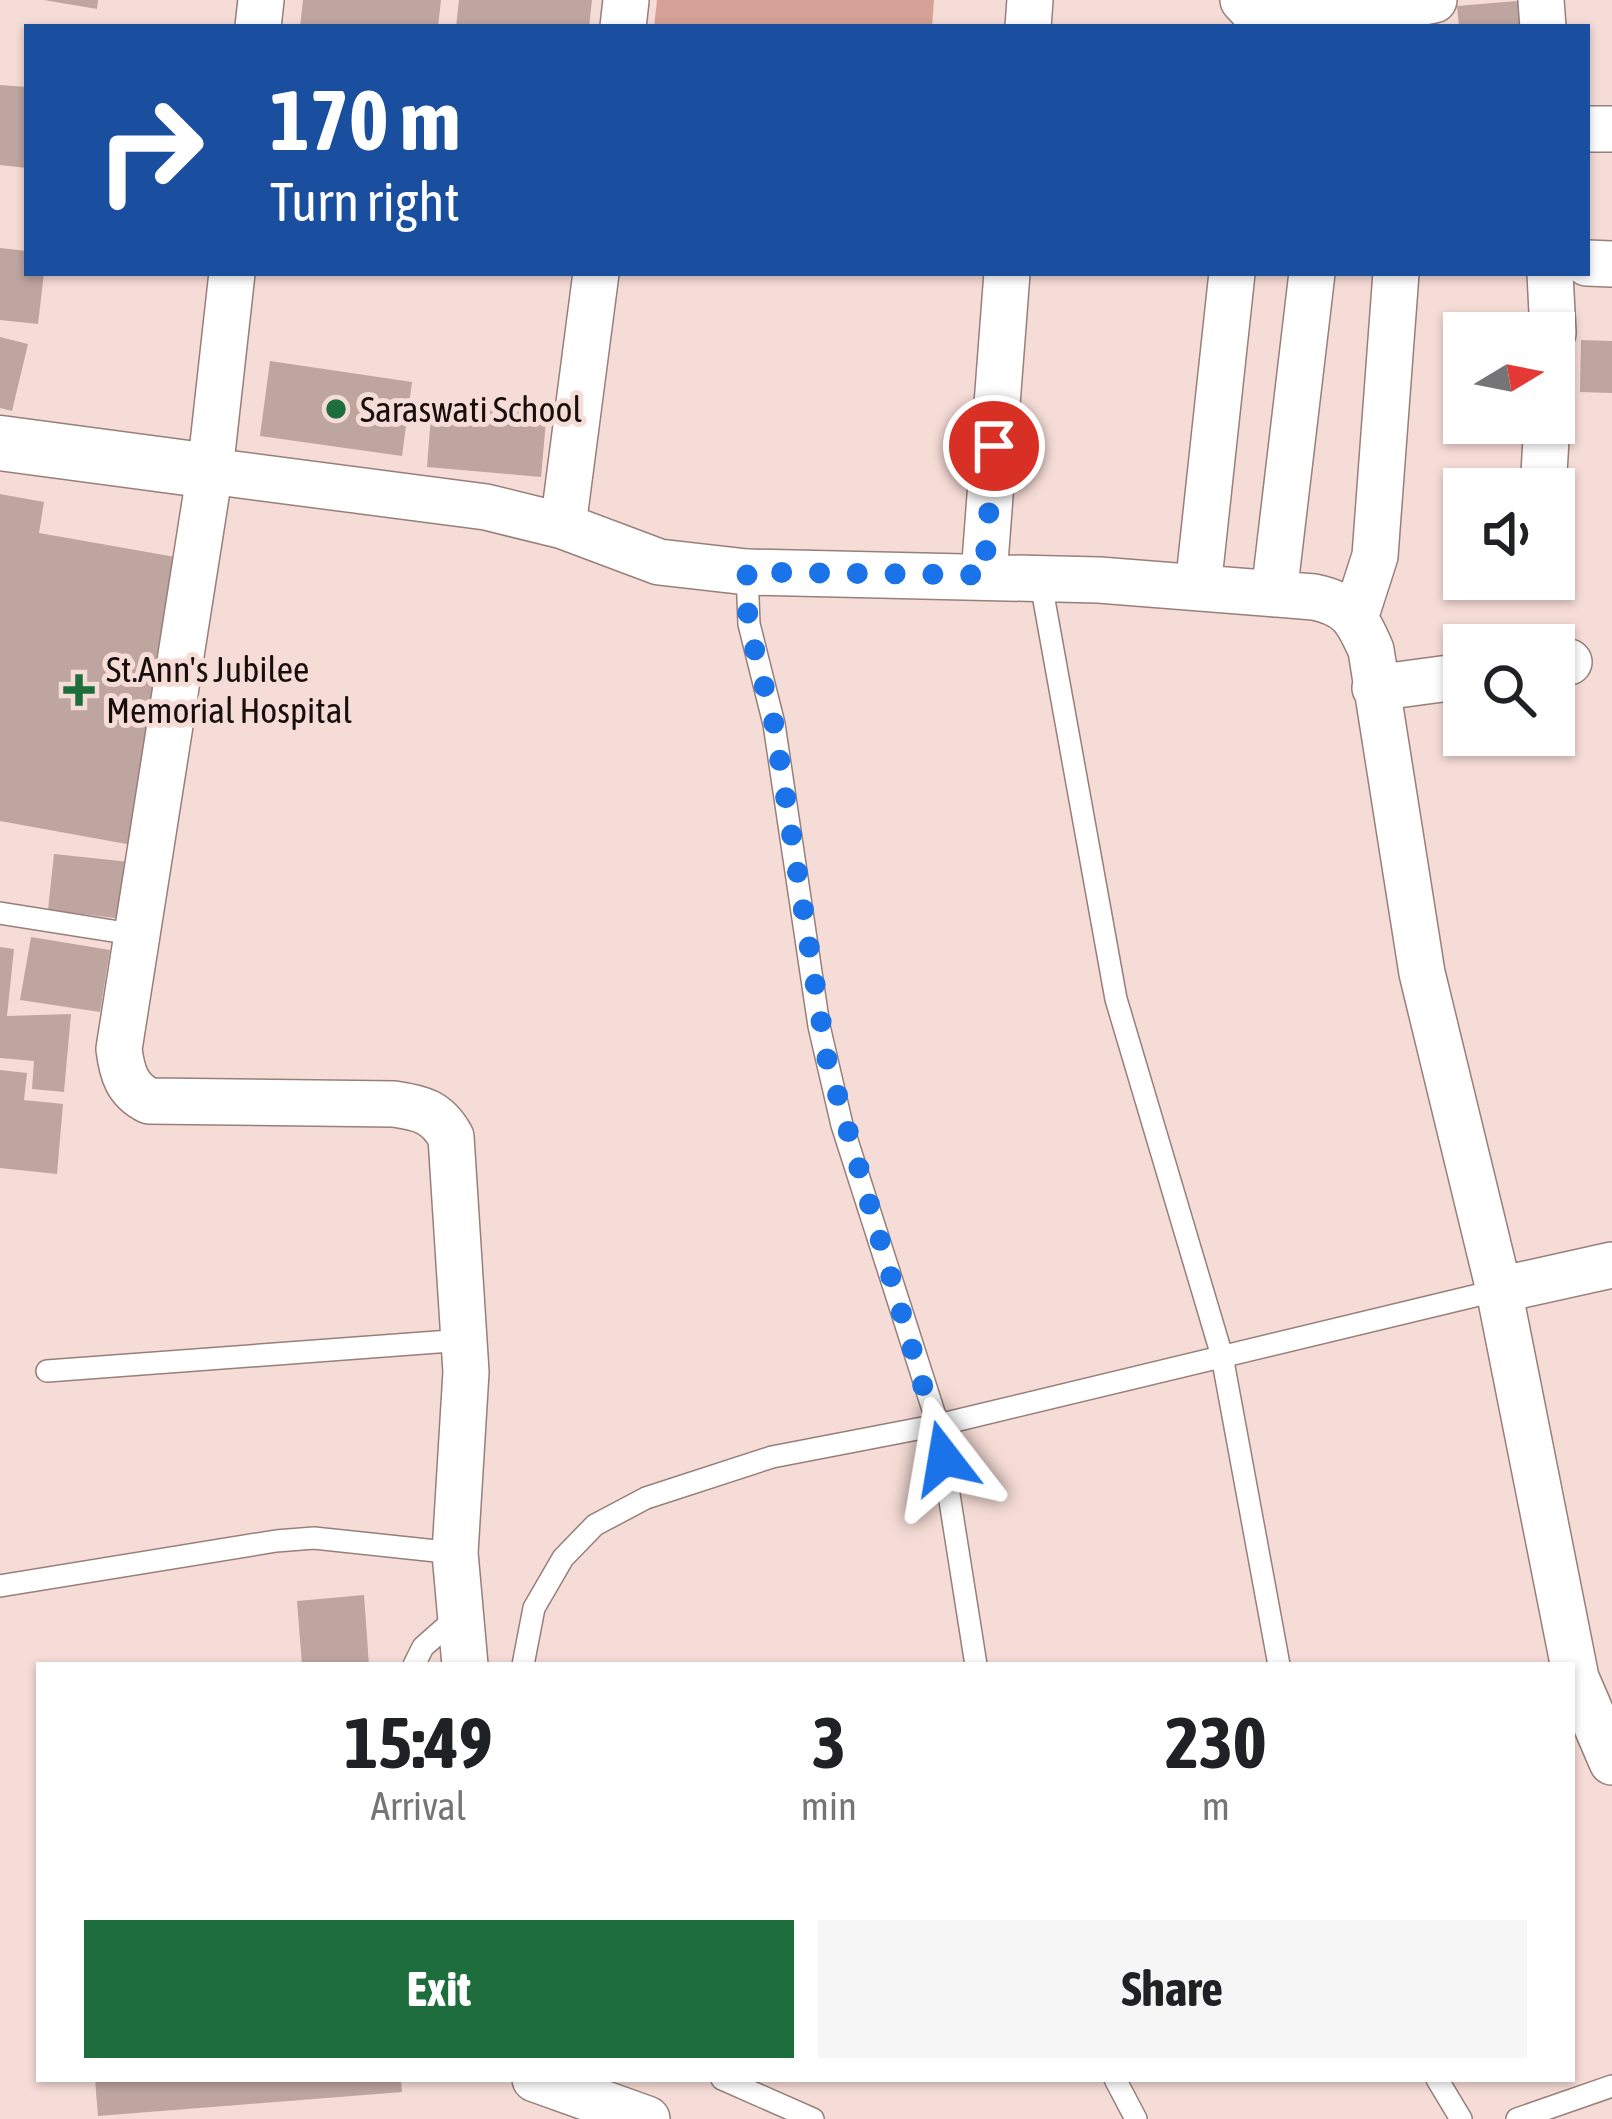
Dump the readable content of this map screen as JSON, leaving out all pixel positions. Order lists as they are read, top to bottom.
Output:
{
  "places": {
    "other": ["Saraswati School"],
    "health": ["St.Ann's Jubilee Memorial Hospital"]
  },
  "north": "right",
  "page": {
    "turn": ["170 m", "Turn right"],
    "eta": [
      "15:49",
      "Arrival",
      "3",
      "min",
      "230",
      "m"
    ],
    "buttons": ["Exit", "Share"]
  }
}
